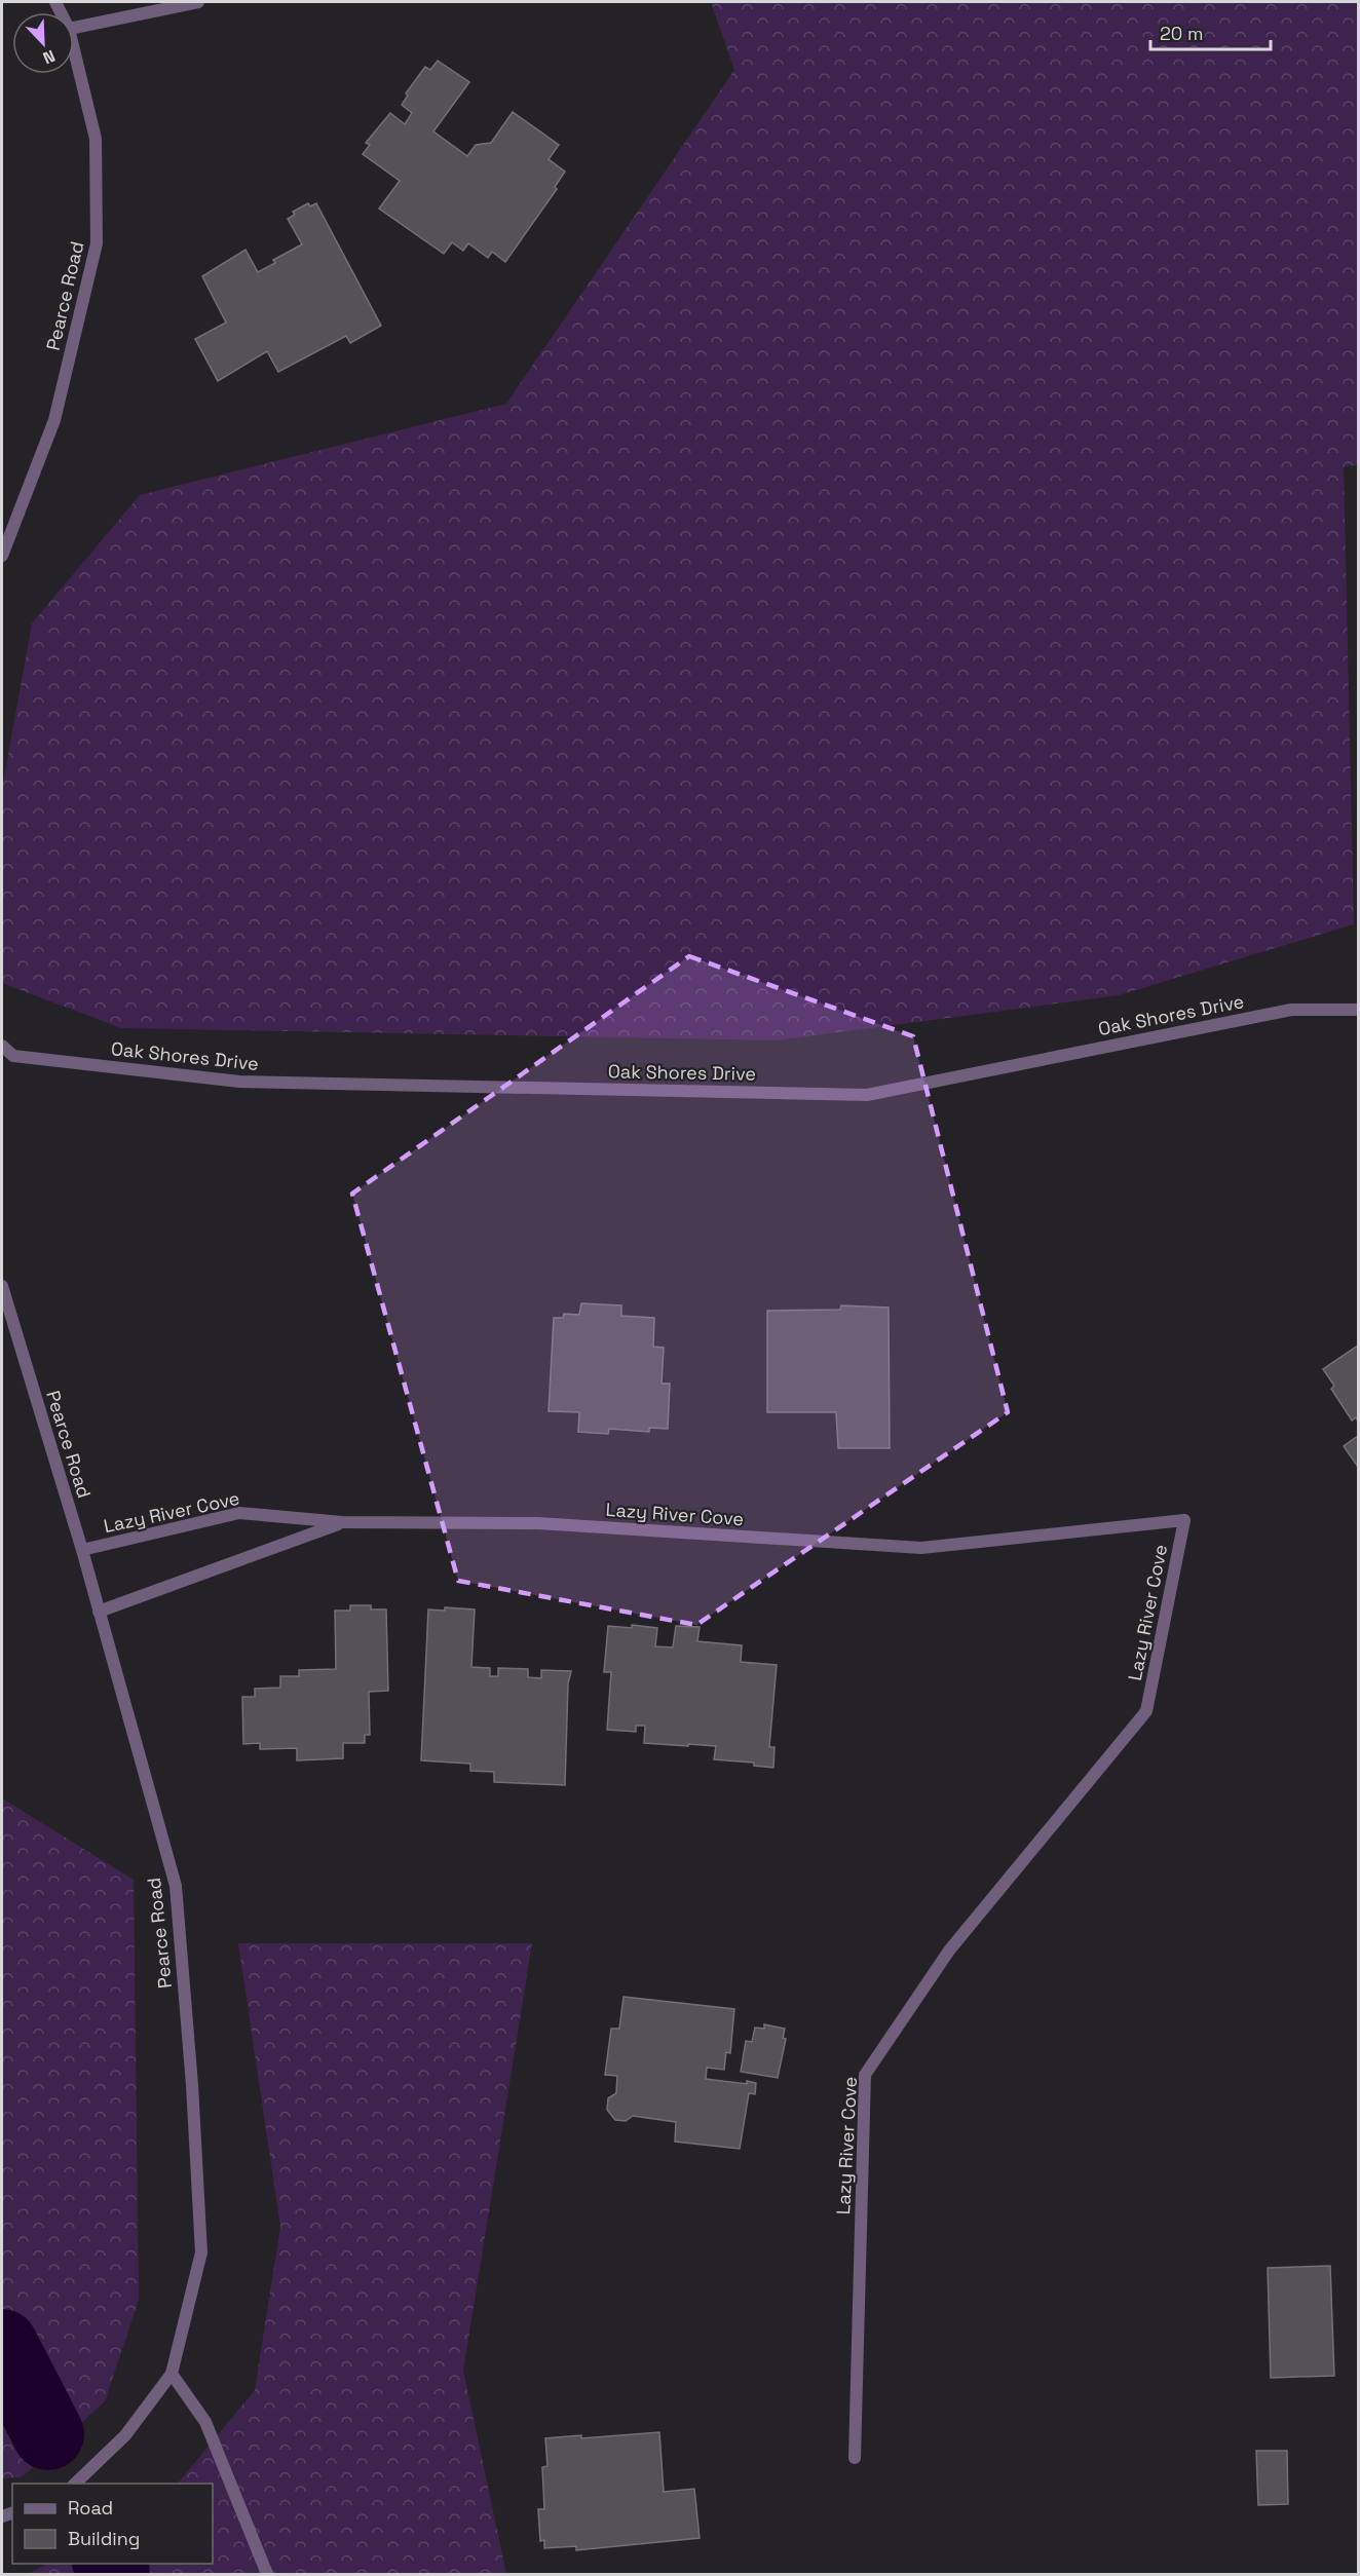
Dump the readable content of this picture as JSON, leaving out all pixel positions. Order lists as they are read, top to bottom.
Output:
{
  "streets": {
    "street": ["Pearce Road", "Oak Shores Drive", "Lazy River Cove"]
  },
  "crossings": [
    ["Pearce Road", "Lazy River Cove"]
  ],
  "legend": ["Road", "Building"],
  "scale_bar": "20 m",
  "north": "bottom right"
}
